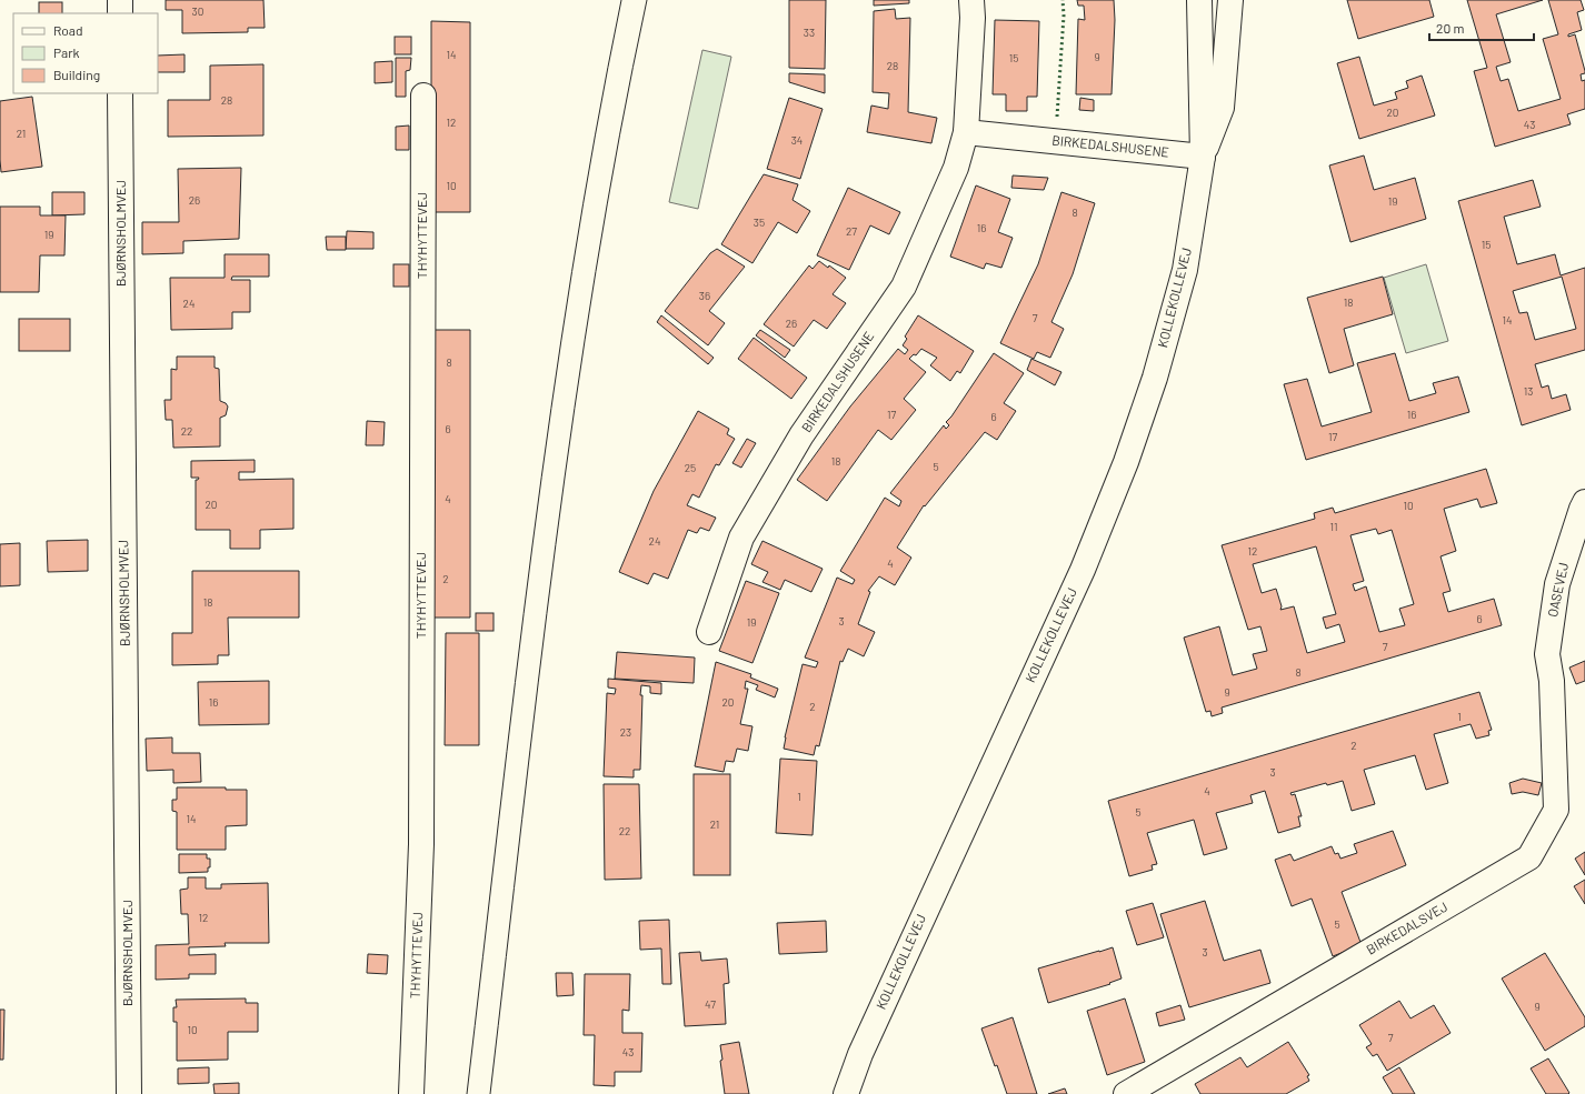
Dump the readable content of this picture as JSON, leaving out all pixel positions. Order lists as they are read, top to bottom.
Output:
{
  "streets": {
    "street": [
      "BIRKEDALSHUSENE",
      "BJØRNSHOLMVEJ",
      "THYHYTTEVEJ",
      "KOLLEKOLLEVEJ",
      "OASEVEJ",
      "BIRKEDALSVEJ"
    ]
  },
  "crossings": [
    ["BIRKEDALSHUSENE", "KOLLEKOLLEVEJ"],
    ["OASEVEJ", "BIRKEDALSVEJ"]
  ],
  "house_numbers": [
    "30",
    "33",
    "14",
    "9",
    "15",
    "28",
    "28",
    "20",
    "12",
    "43",
    "21",
    "34",
    "10",
    "26",
    "19",
    "8",
    "35",
    "16",
    "27",
    "19",
    "15",
    "36",
    "18",
    "24",
    "7",
    "14",
    "26",
    "8",
    "13",
    "17",
    "16",
    "6",
    "6",
    "22",
    "17",
    "18",
    "5",
    "25",
    "4",
    "20",
    "10",
    "11",
    "24",
    "12",
    "4",
    "2",
    "18",
    "6",
    "3",
    "19",
    "7",
    "8",
    "9",
    "16",
    "20",
    "2",
    "1",
    "23",
    "2",
    "3",
    "4",
    "1",
    "5",
    "14",
    "21",
    "22",
    "12",
    "5",
    "3",
    "47",
    "9",
    "10",
    "7",
    "43"
  ],
  "legend": ["Road", "Park", "Building"],
  "scale_bar": "20 m"
}
